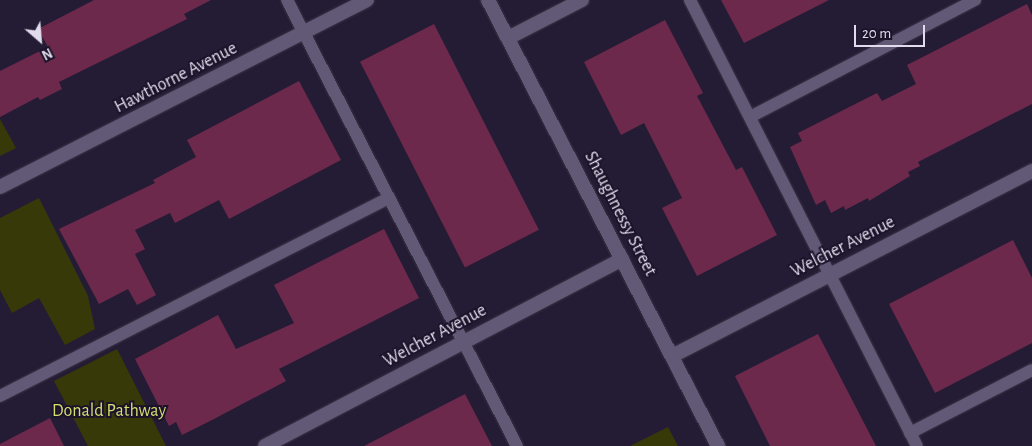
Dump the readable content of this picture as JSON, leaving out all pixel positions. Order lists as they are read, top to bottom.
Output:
{
  "streets": {
    "street": ["Hawthorne Avenue", "Shaughnessy Street", "Welcher Avenue"]
  },
  "crossings": [
    ["Shaughnessy Street", "Welcher Avenue"]
  ],
  "parks": ["Donald Pathway"],
  "scale_bar": "20 m",
  "north": "bottom right"
}
